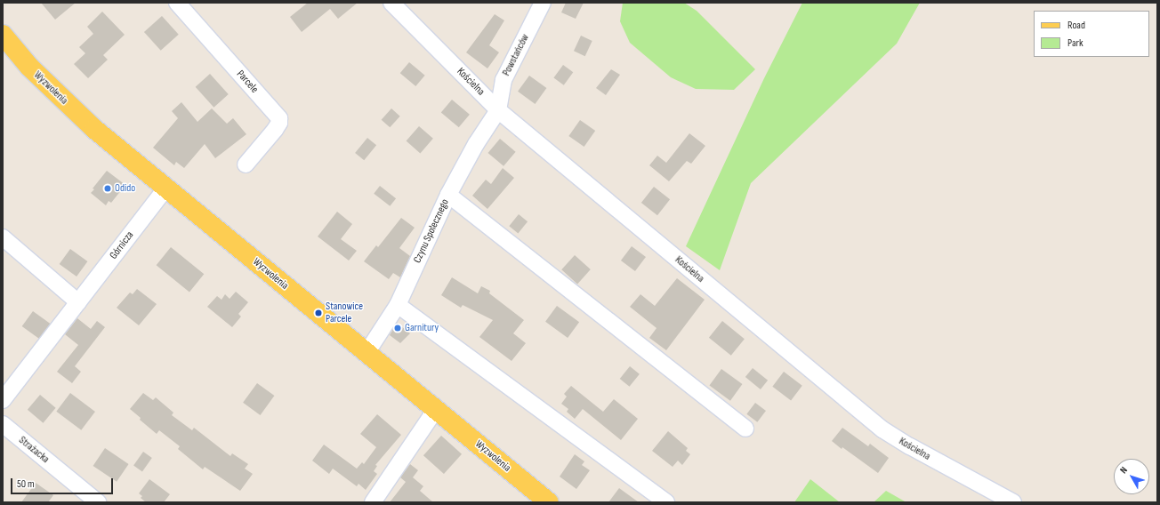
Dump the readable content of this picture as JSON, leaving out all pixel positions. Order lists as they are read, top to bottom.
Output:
{
  "streets": {
    "main road": ["Wyzwolenia"],
    "street": [
      "Powstańców",
      "Parcele",
      "Kościelna",
      "Czynu Społecznego",
      "Górnicza",
      "Strażacka"
    ]
  },
  "crossings": [
    ["Powstańców", "Kościelna"],
    ["Powstańców", "Czynu Społecznego"],
    ["Kościelna", "Czynu Społecznego"],
    ["Wyzwolenia", "Czynu Społecznego"],
    ["Wyzwolenia", "Górnicza"]
  ],
  "places": ["Odido", "Stanowice Parcele", "Garnitury"],
  "legend": ["Road", "Park"],
  "scale_bar": "50 m",
  "north": "top left"
}
